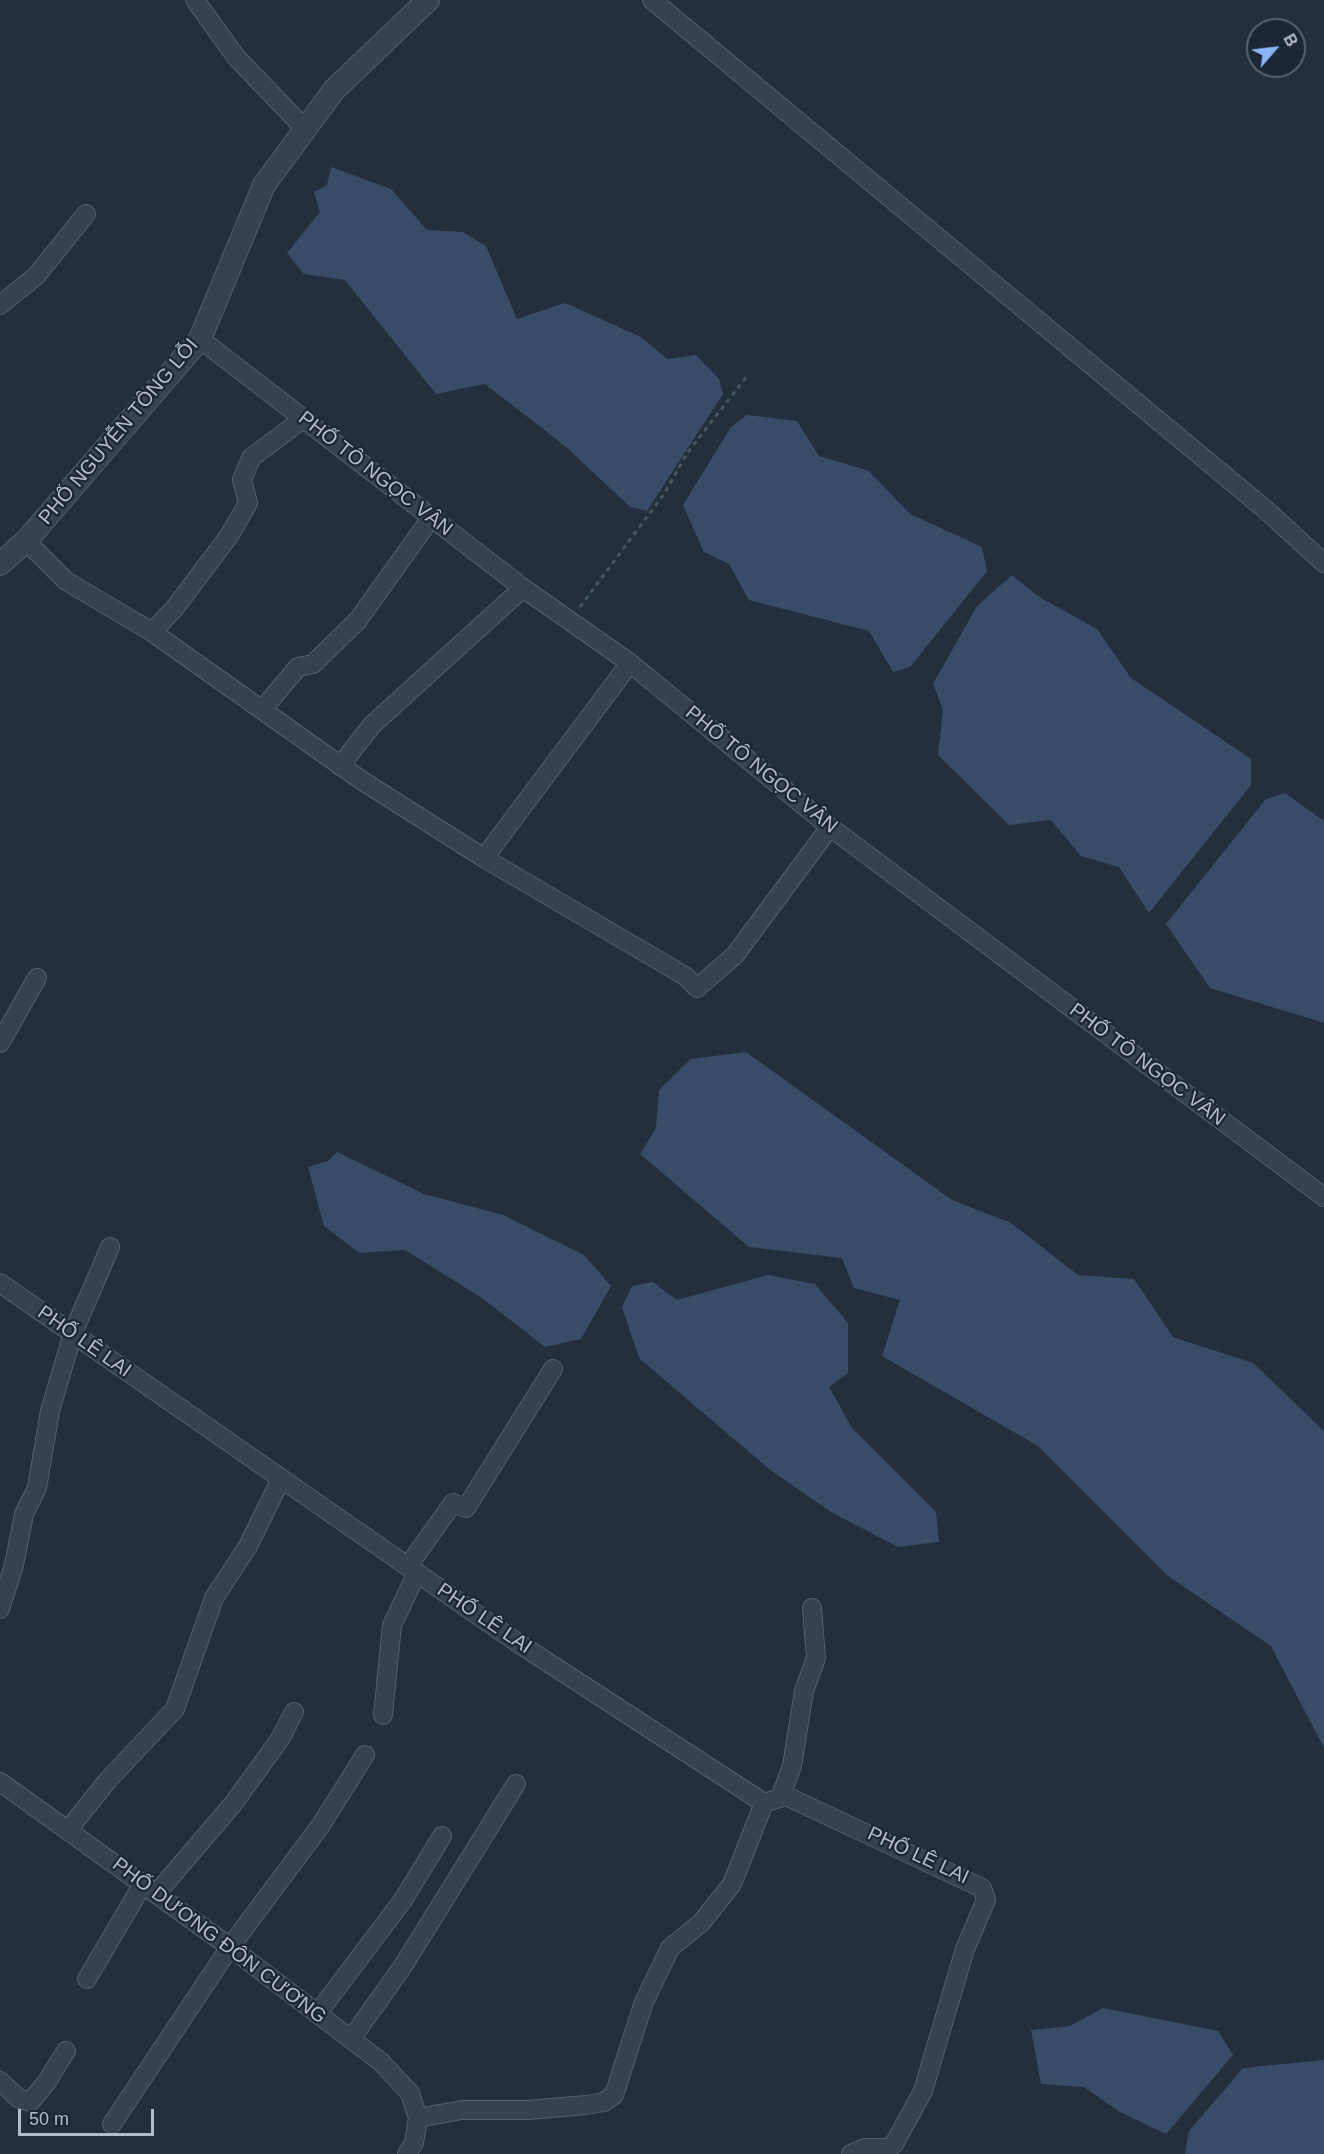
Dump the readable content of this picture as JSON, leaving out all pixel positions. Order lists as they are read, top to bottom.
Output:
{
  "streets": {
    "street": [
      "PHỐ NGUYỄN TÔNG LỖI",
      "PHỐ TÔ NGỌC VÂN",
      "PHỐ LÊ LAI",
      "PHỐ DƯƠNG ĐÔN CƯƠNG"
    ]
  },
  "crossings": [
    ["PHỐ NGUYỄN TÔNG LỖI", "PHỐ TÔ NGỌC VÂN"]
  ],
  "scale_bar": "50 m",
  "north": "top right"
}
